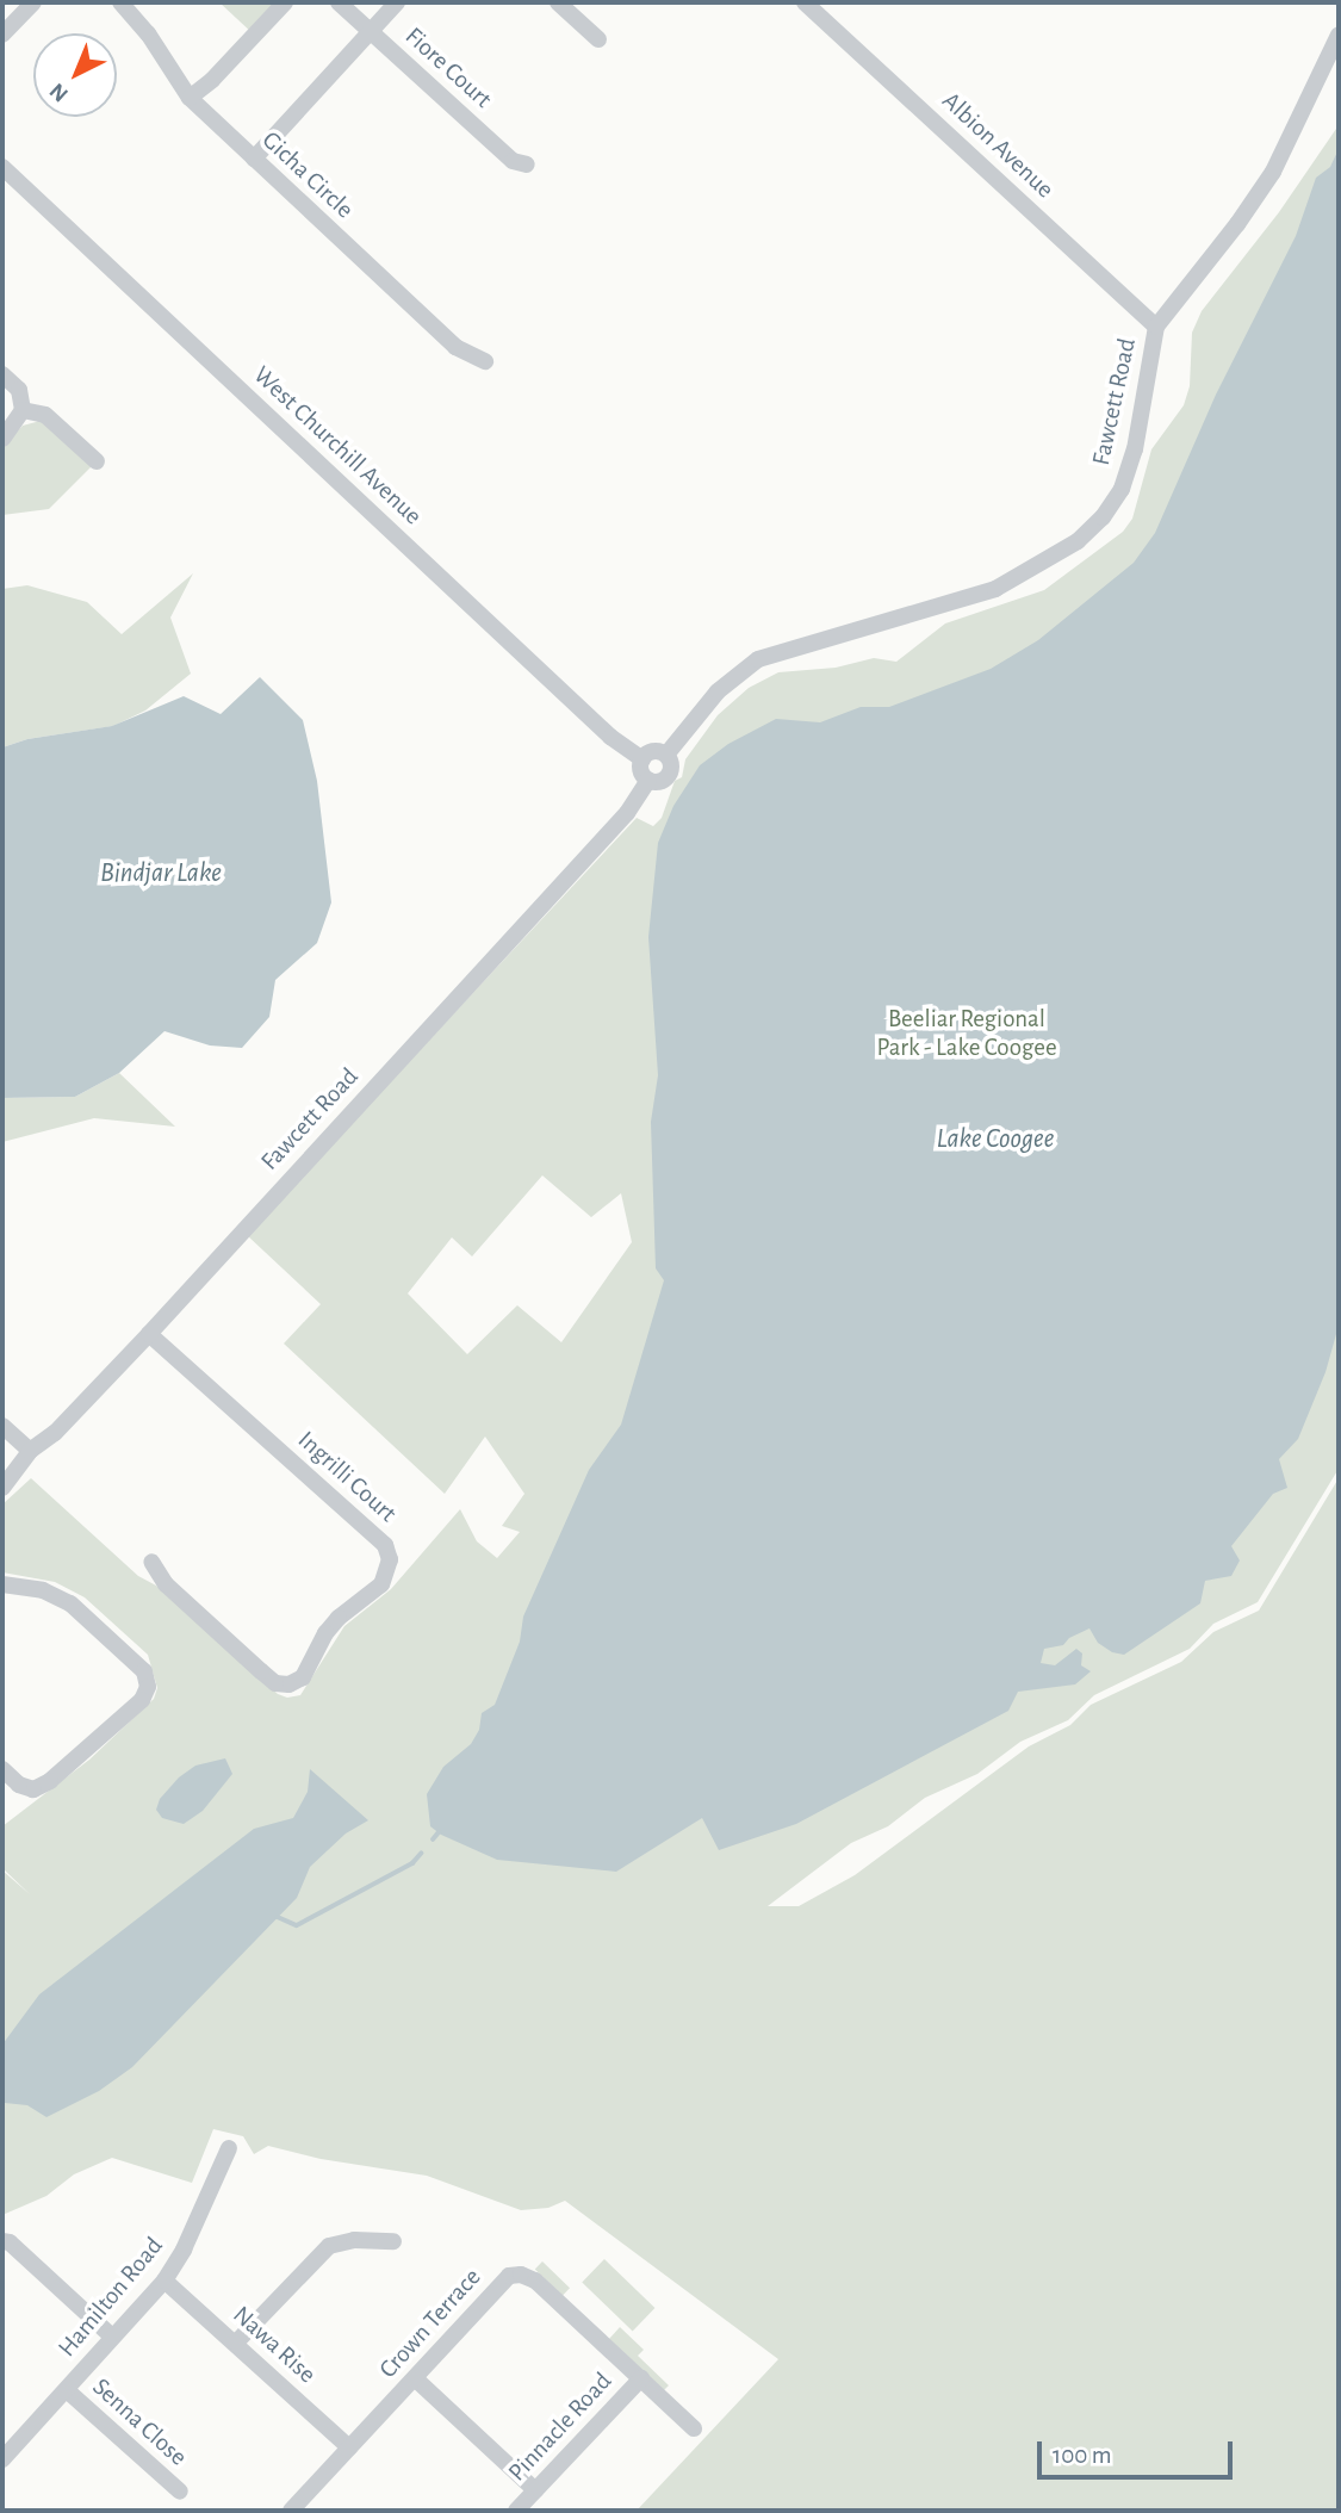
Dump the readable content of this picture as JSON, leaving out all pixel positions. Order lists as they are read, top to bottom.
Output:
{
  "streets": {
    "street": [
      "Fiore Court",
      "Albion Avenue",
      "Gicha Circle",
      "Fawcett Road",
      "West Churchill Avenue",
      "Ingrilli Court",
      "Hamilton Road",
      "Crown Terrace",
      "Nawa Rise",
      "Senna Close",
      "Pinnacle Road"
    ]
  },
  "crossings": [
    ["Albion Avenue", "Fawcett Road"],
    ["Fawcett Road", "West Churchill Avenue"],
    ["Fawcett Road", "Ingrilli Court"],
    ["Hamilton Road", "Nawa Rise"],
    ["Hamilton Road", "Senna Close"],
    ["Crown Terrace", "Nawa Rise"],
    ["Crown Terrace", "Pinnacle Road"]
  ],
  "water": ["Bindjar Lake", "Lake Coogee"],
  "parks": ["Beeliar Regional Park - Lake Coogee"],
  "scale_bar": "100 m",
  "north": "bottom left"
}
